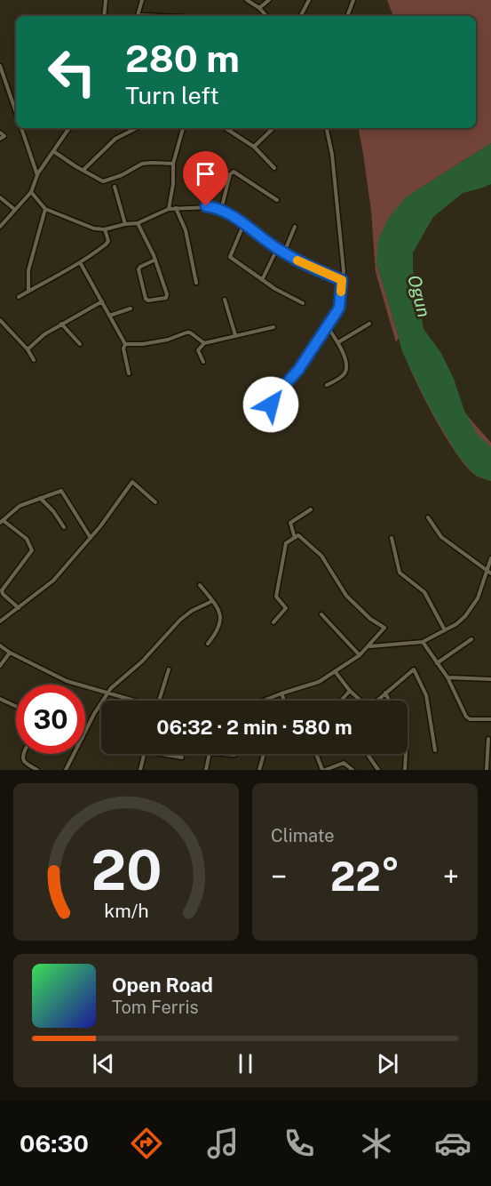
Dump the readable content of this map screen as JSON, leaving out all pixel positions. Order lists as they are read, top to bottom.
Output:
{
  "water": ["Ogun"],
  "page": {
    "turn": ["280 m", "Turn left"],
    "limit": "30",
    "trip": "06:32 · 2 min · 580 m",
    "tile": "Climate",
    "heat": ["−", "22°", "+"],
    "song": ["Open Road", "Tom Ferris"],
    "tabs": "06:30",
    "gauge": ["20", "km/h"]
  }
}
